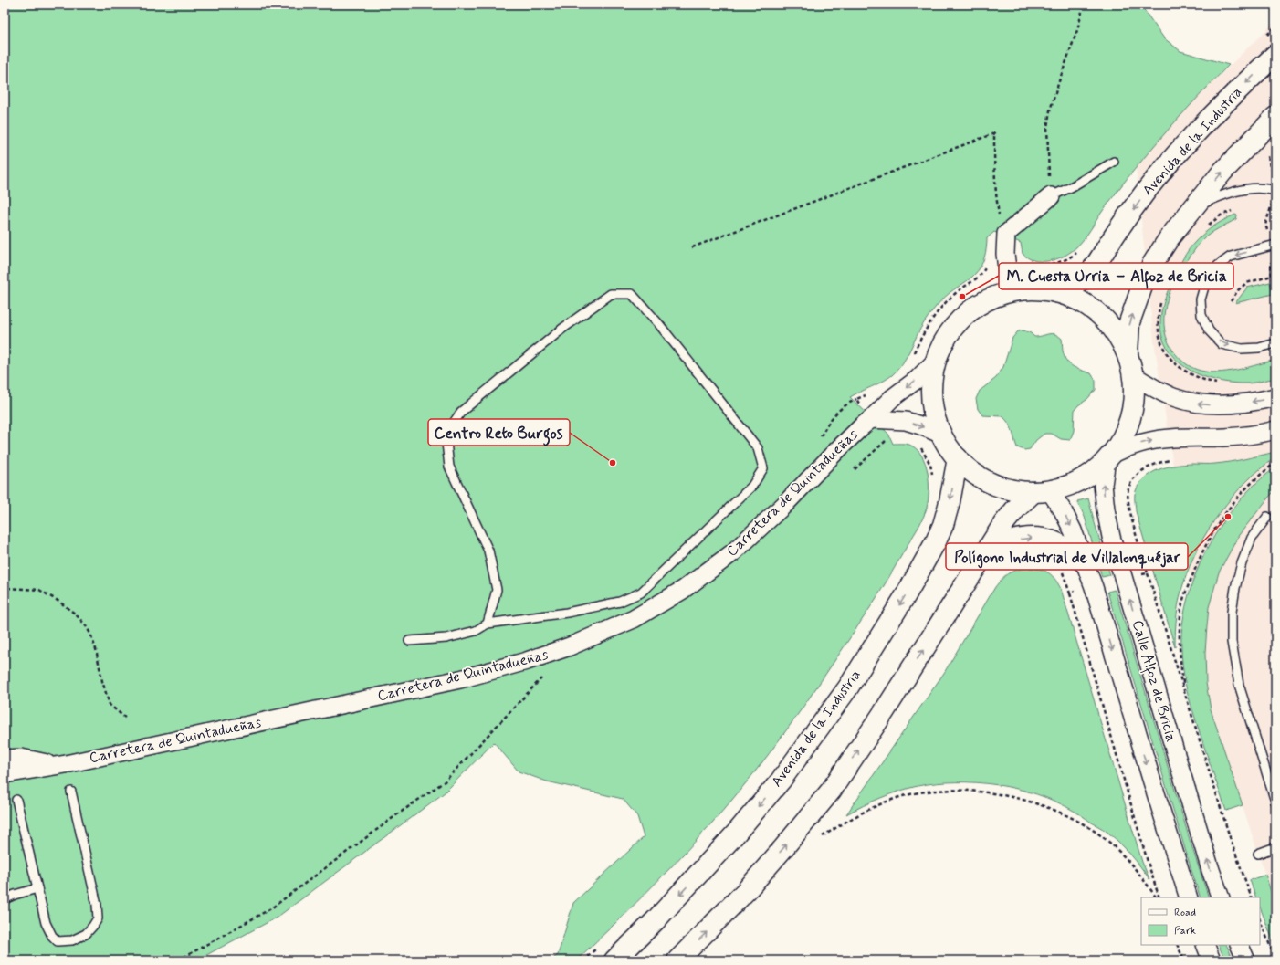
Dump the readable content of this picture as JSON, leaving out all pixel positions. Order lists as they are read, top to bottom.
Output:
{
  "streets": {
    "main road": ["Avenida de la Industria"],
    "street": ["Carretera de Quintadueñas", "Calle Alfoz de Bricia"]
  },
  "places": ["M. Cuesta Urria – Alfoz de Bricia", "Centro Reto Burgos", "Polígono Industrial de Villalonquéjar"],
  "legend": ["Road", "Park"]
}
